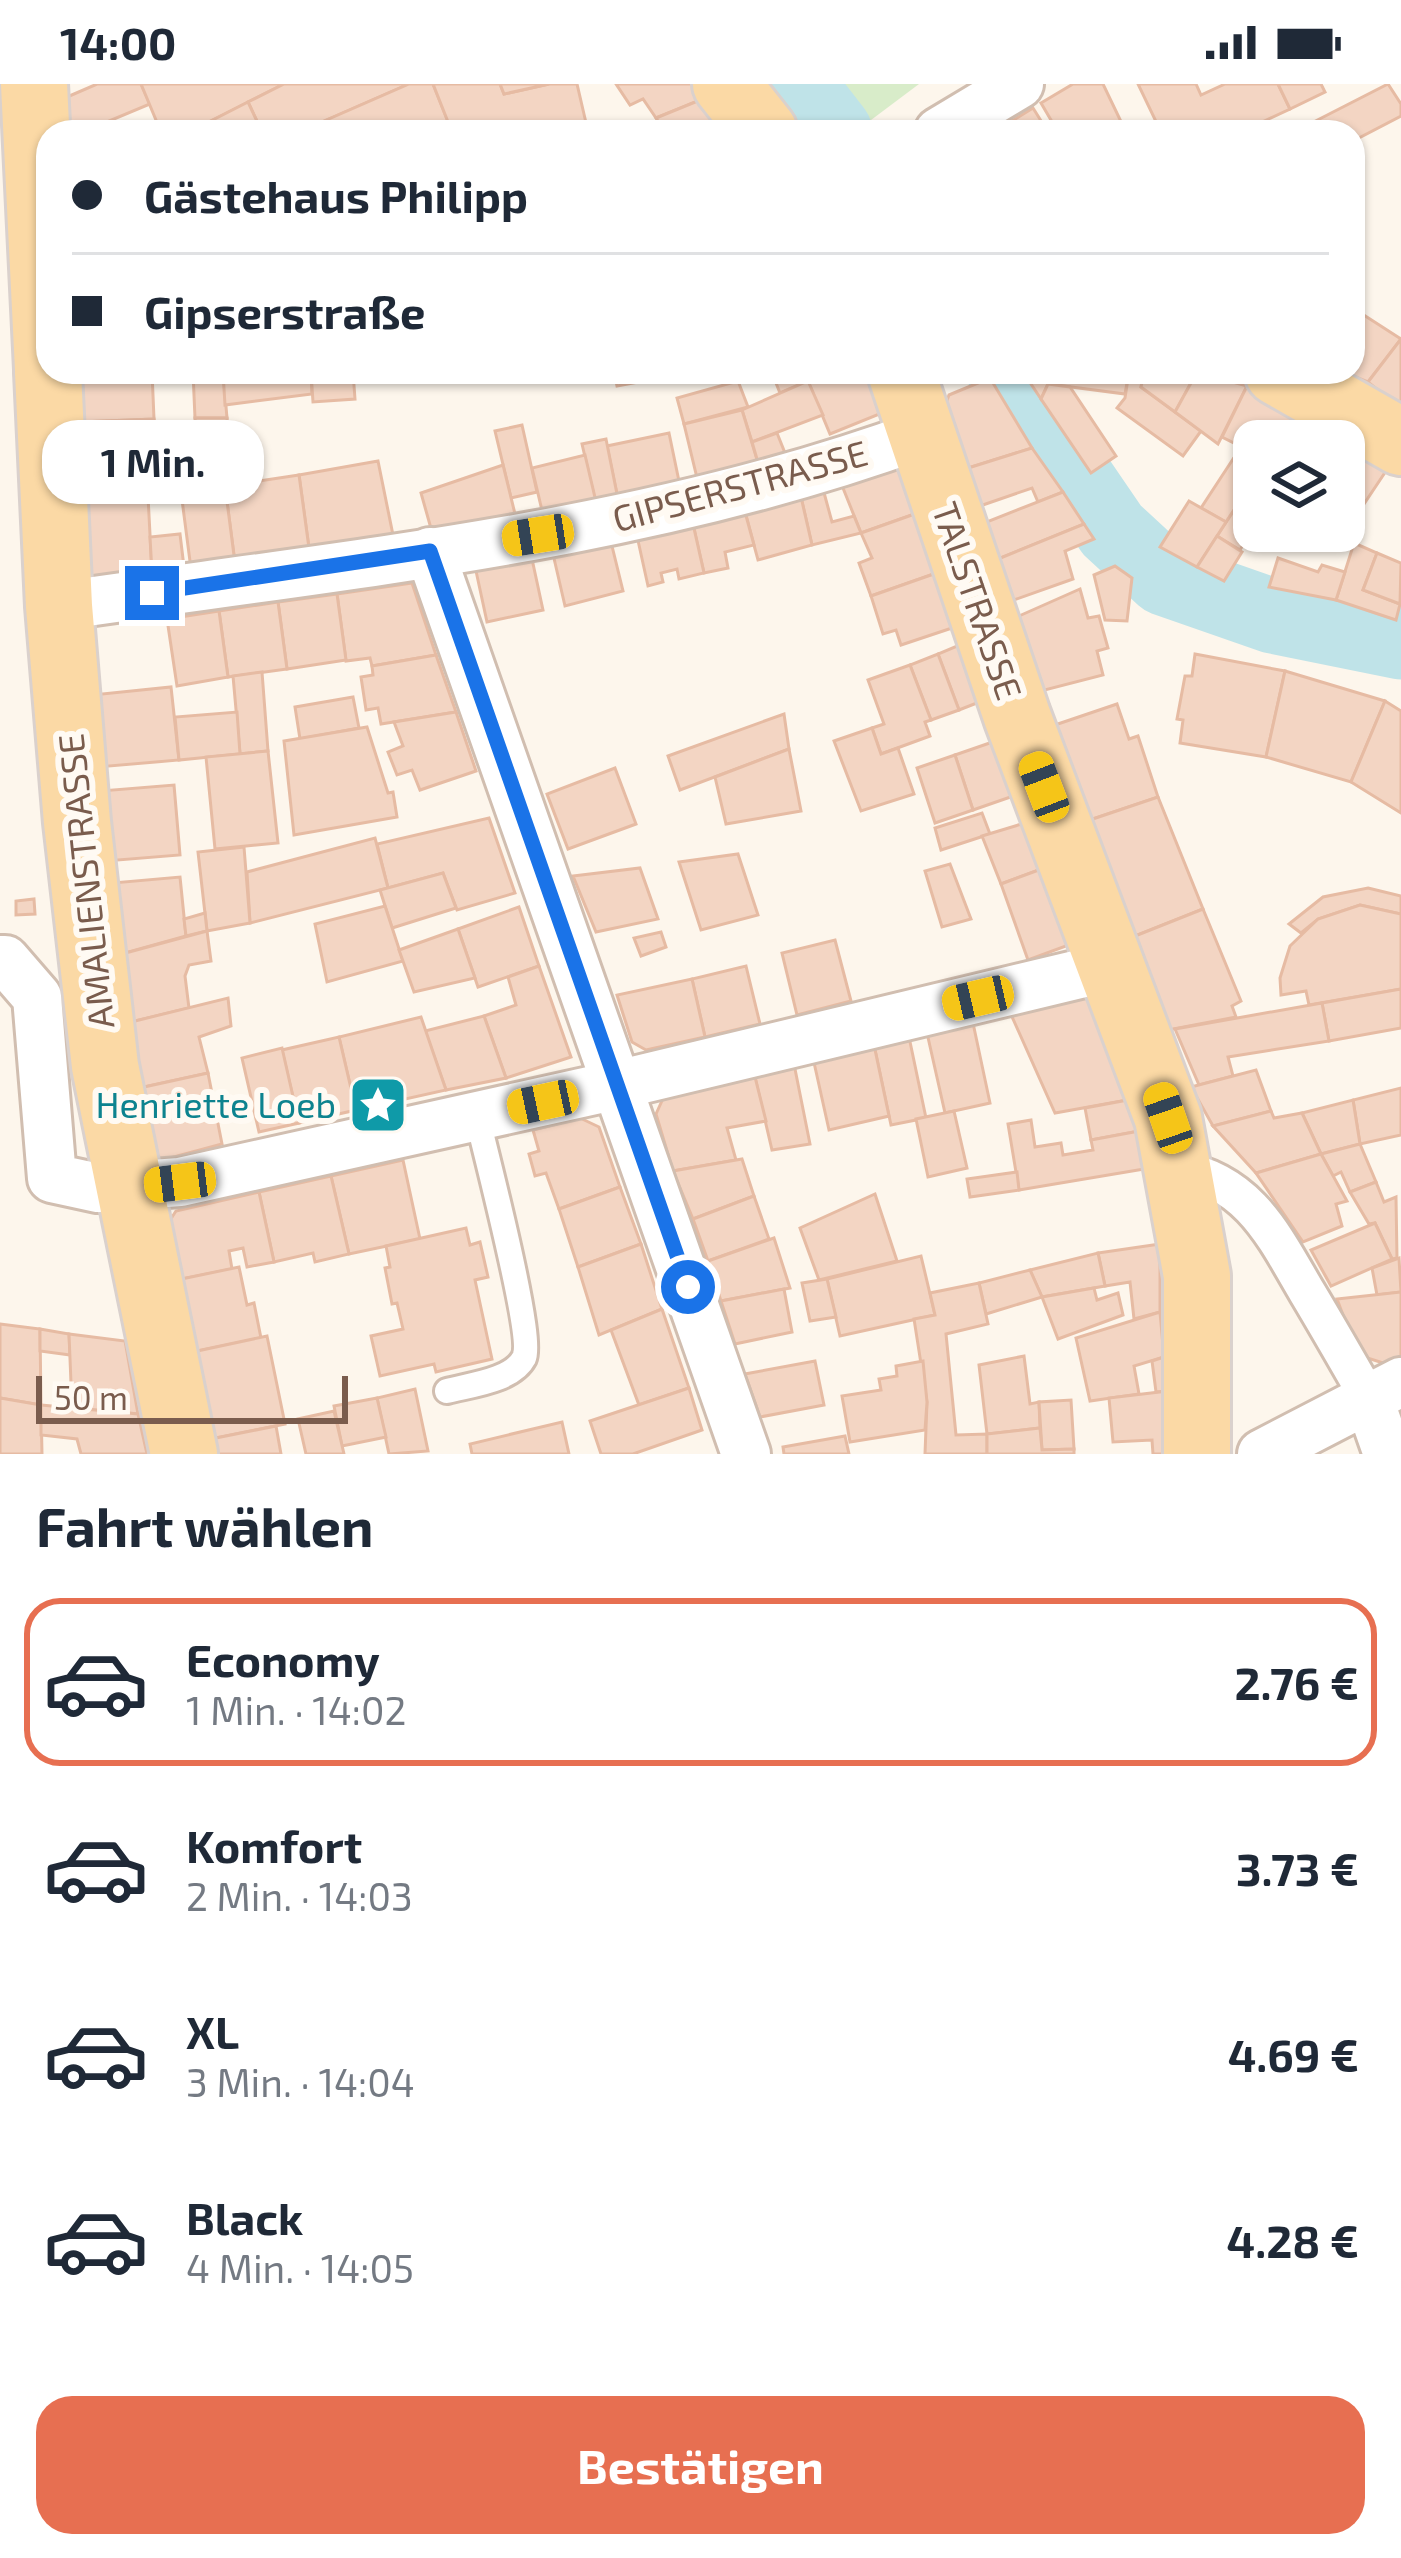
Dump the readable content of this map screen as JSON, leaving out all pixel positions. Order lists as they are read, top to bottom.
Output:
{
  "streets": {
    "main road": ["TALSTRASSE", "AMALIENSTRASSE"],
    "street": ["GIPSERSTRASSE"]
  },
  "crossings": [
    ["GIPSERSTRASSE", "TALSTRASSE"],
    ["GIPSERSTRASSE", "AMALIENSTRASSE"]
  ],
  "places": {
    "place": ["Henriette Loeb"]
  },
  "scale_bar": "50 m",
  "page": {
    "status": "14:00",
    "banner": ["Gästehaus Philipp", "Gipserstraße"],
    "bubble": "1 Min.",
    "scale": "50 m",
    "heading": "Fahrt wählen",
    "list": [
      {
        "name": "Economy",
        "note": "1 Min. · 14:02",
        "value": "2.76 €"
      },
      {
        "name": "Komfort",
        "note": "2 Min. · 14:03",
        "value": "3.73 €"
      },
      {
        "name": "XL",
        "note": "3 Min. · 14:04",
        "value": "4.69 €"
      },
      {
        "name": "Black",
        "note": "4 Min. · 14:05",
        "value": "4.28 €"
      }
    ],
    "buttons": "Bestätigen"
  }
}
